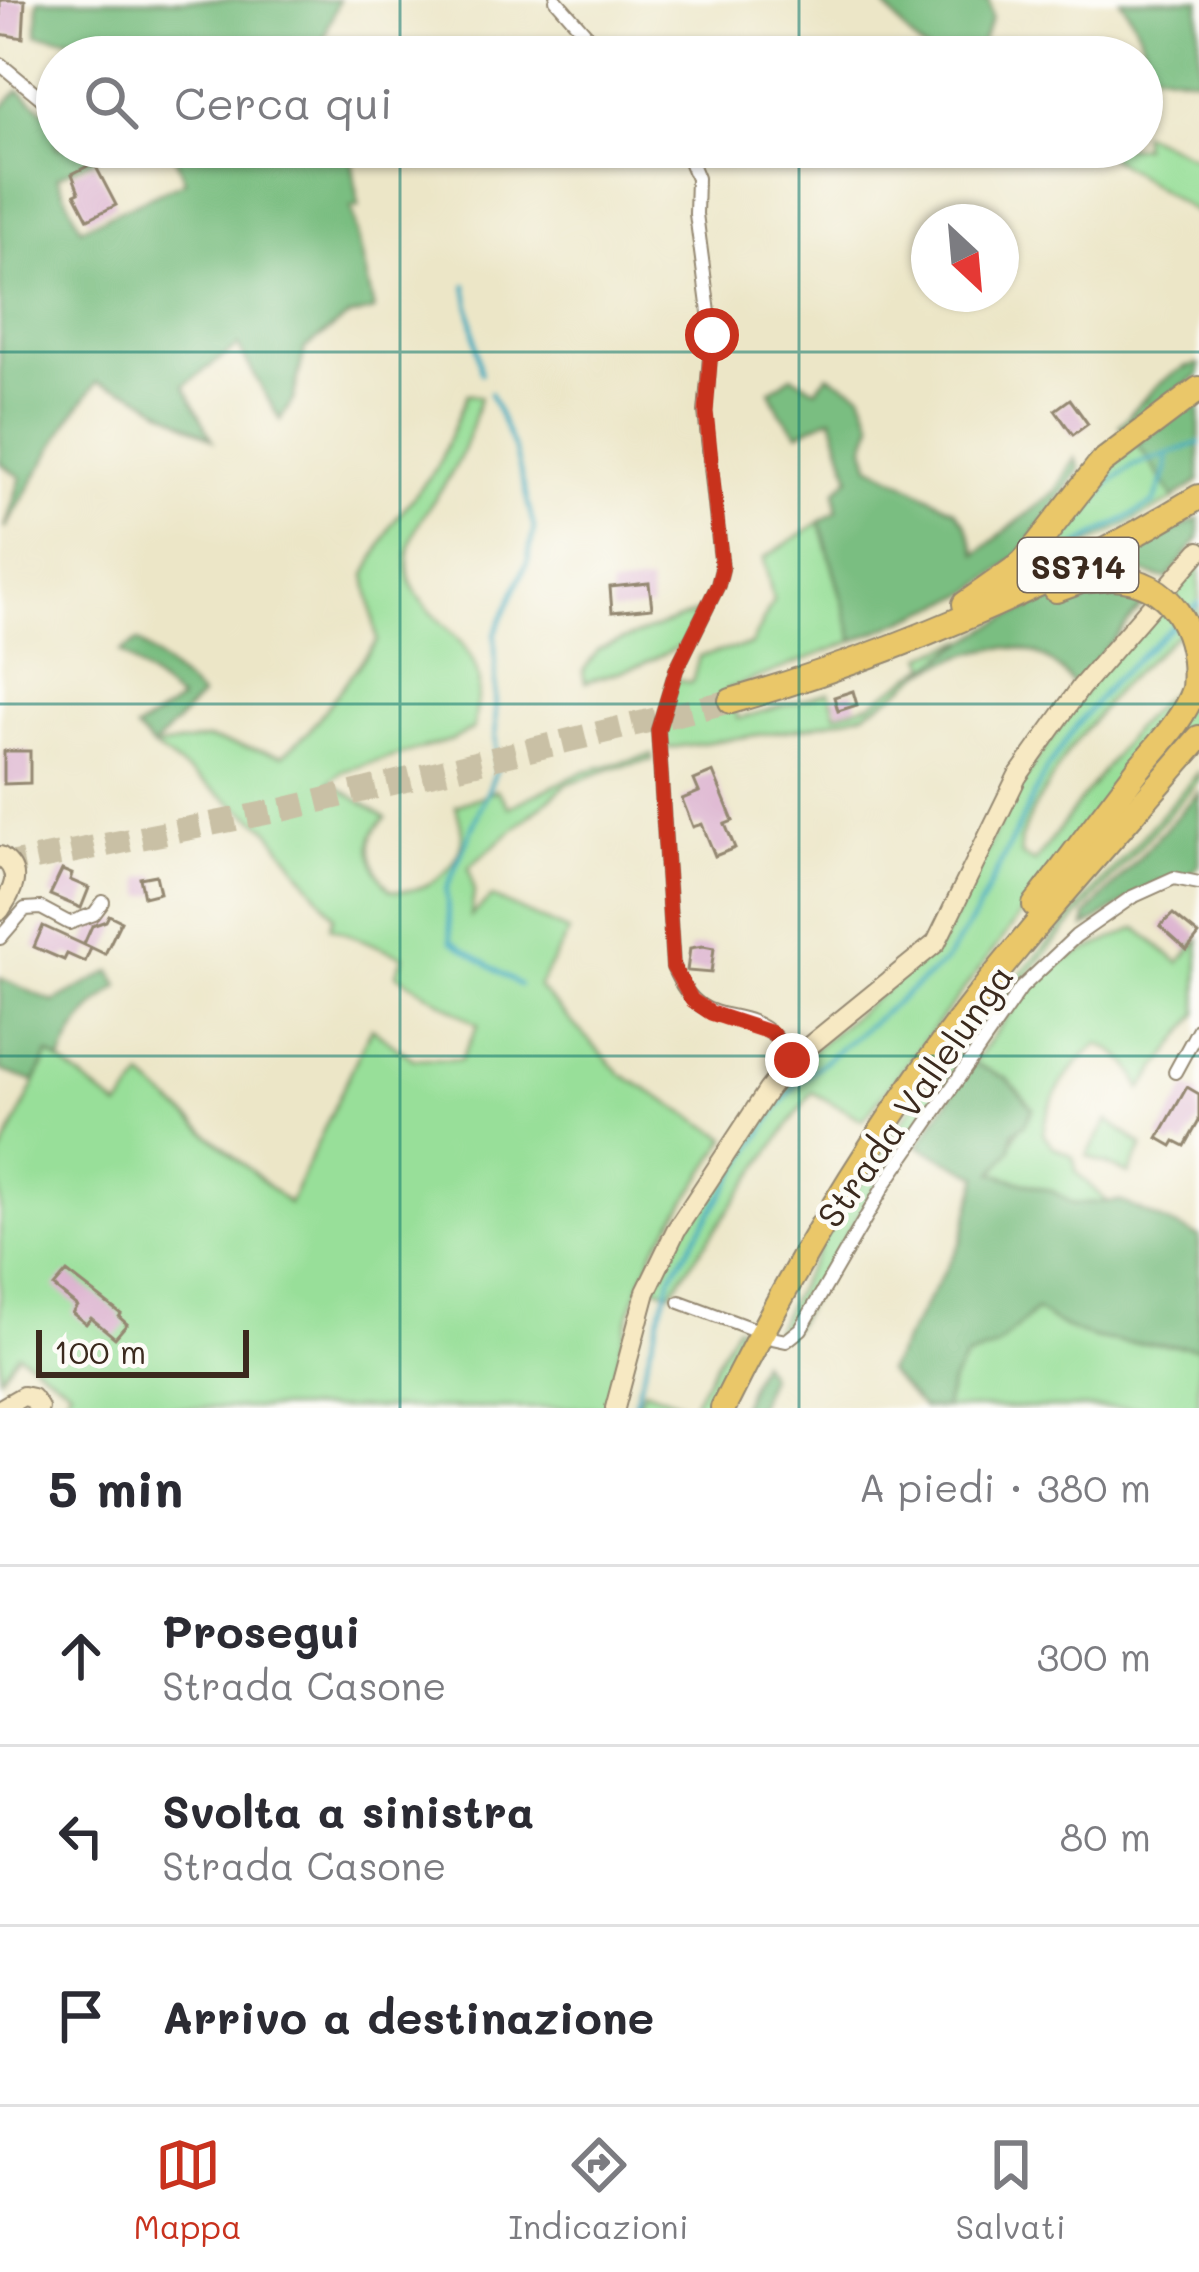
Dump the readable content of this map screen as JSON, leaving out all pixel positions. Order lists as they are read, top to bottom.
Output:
{
  "streets": {
    "highway": ["SS714"],
    "street": ["Strada Vallelunga"]
  },
  "scale_bar": "100 m",
  "north": "bottom right",
  "page": {
    "search": "Cerca qui",
    "scale": "100 m",
    "heading": ["5 min", "A piedi · 380 m"],
    "list": [
      ["Prosegui", "Strada Casone", "300 m"],
      ["Svolta a sinistra", "Strada Casone", "80 m"],
      "Arrivo a destinazione"
    ],
    "nav": ["Mappa", "Indicazioni", "Salvati"]
  }
}
